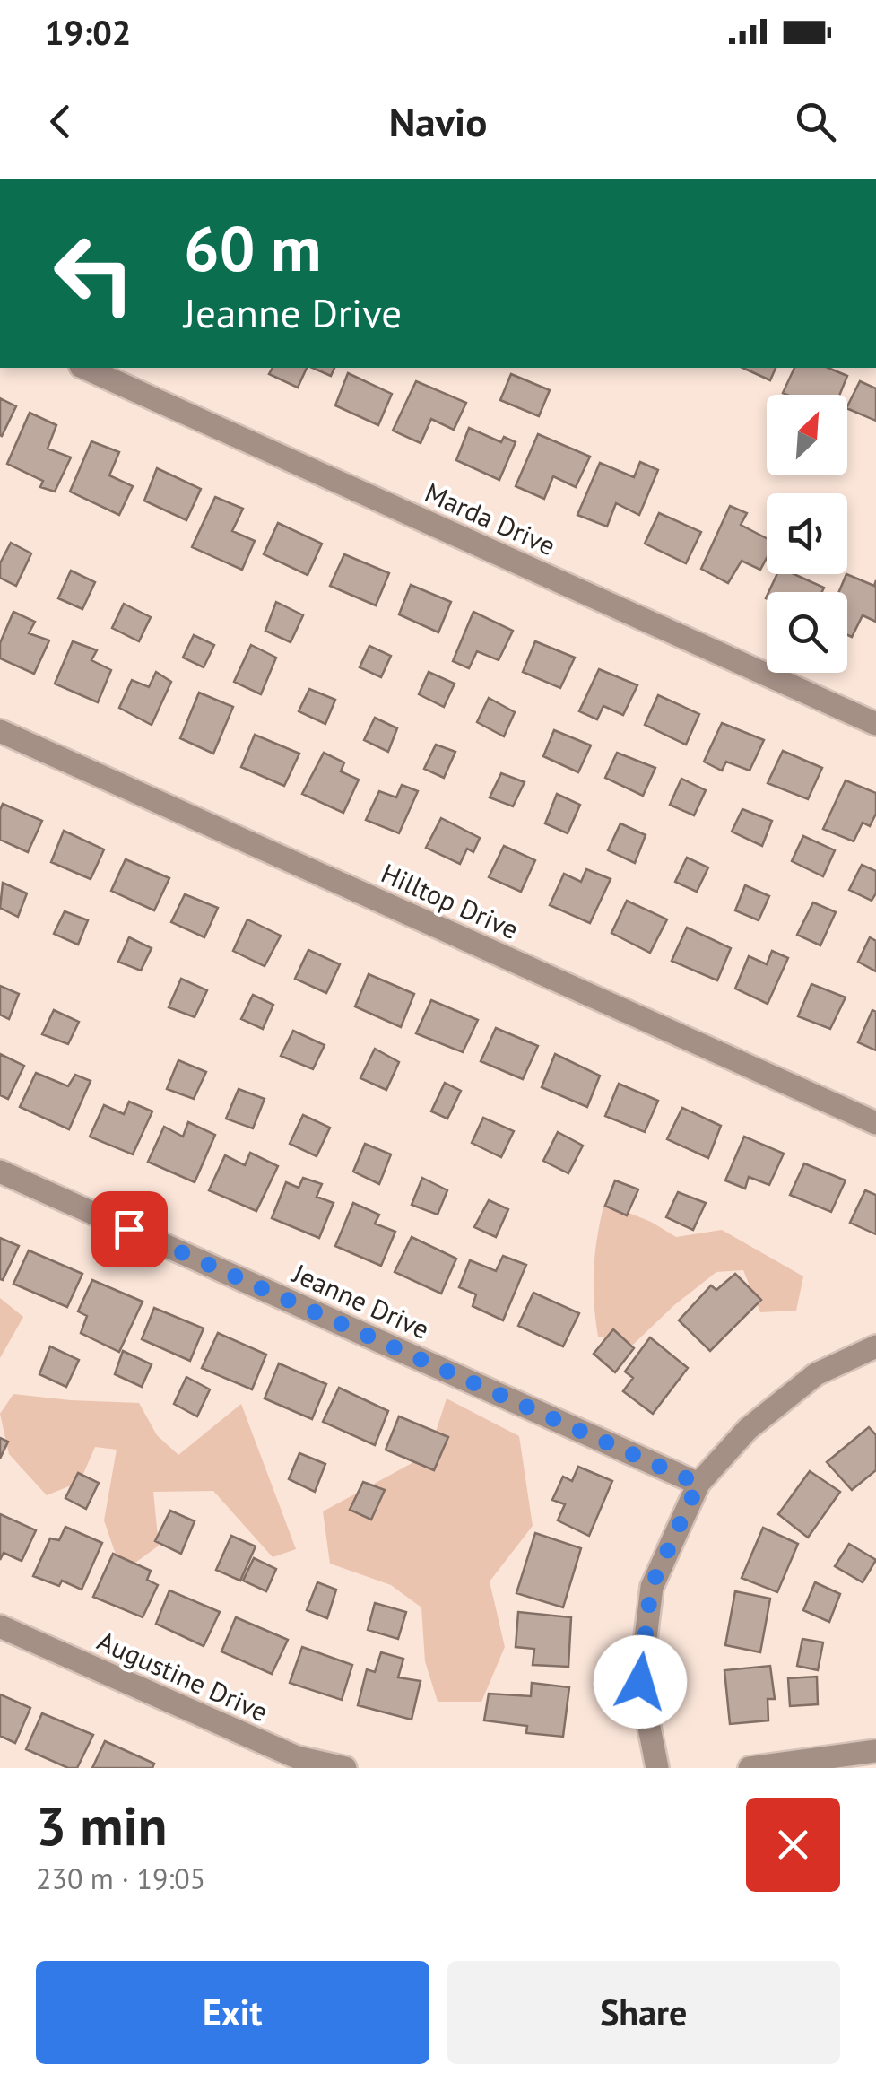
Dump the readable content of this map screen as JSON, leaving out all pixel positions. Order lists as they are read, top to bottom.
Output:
{
  "streets": {
    "street": [
      "Marda Drive",
      "Hilltop Drive",
      "Jeanne Drive",
      "Augustine Drive"
    ]
  },
  "north": "top right",
  "page": {
    "status": "19:02",
    "header": "Navio",
    "turn": ["60 m", "Jeanne Drive"],
    "heading": ["3 min", "230 m · 19:05"],
    "buttons": ["Exit", "Share"]
  }
}
